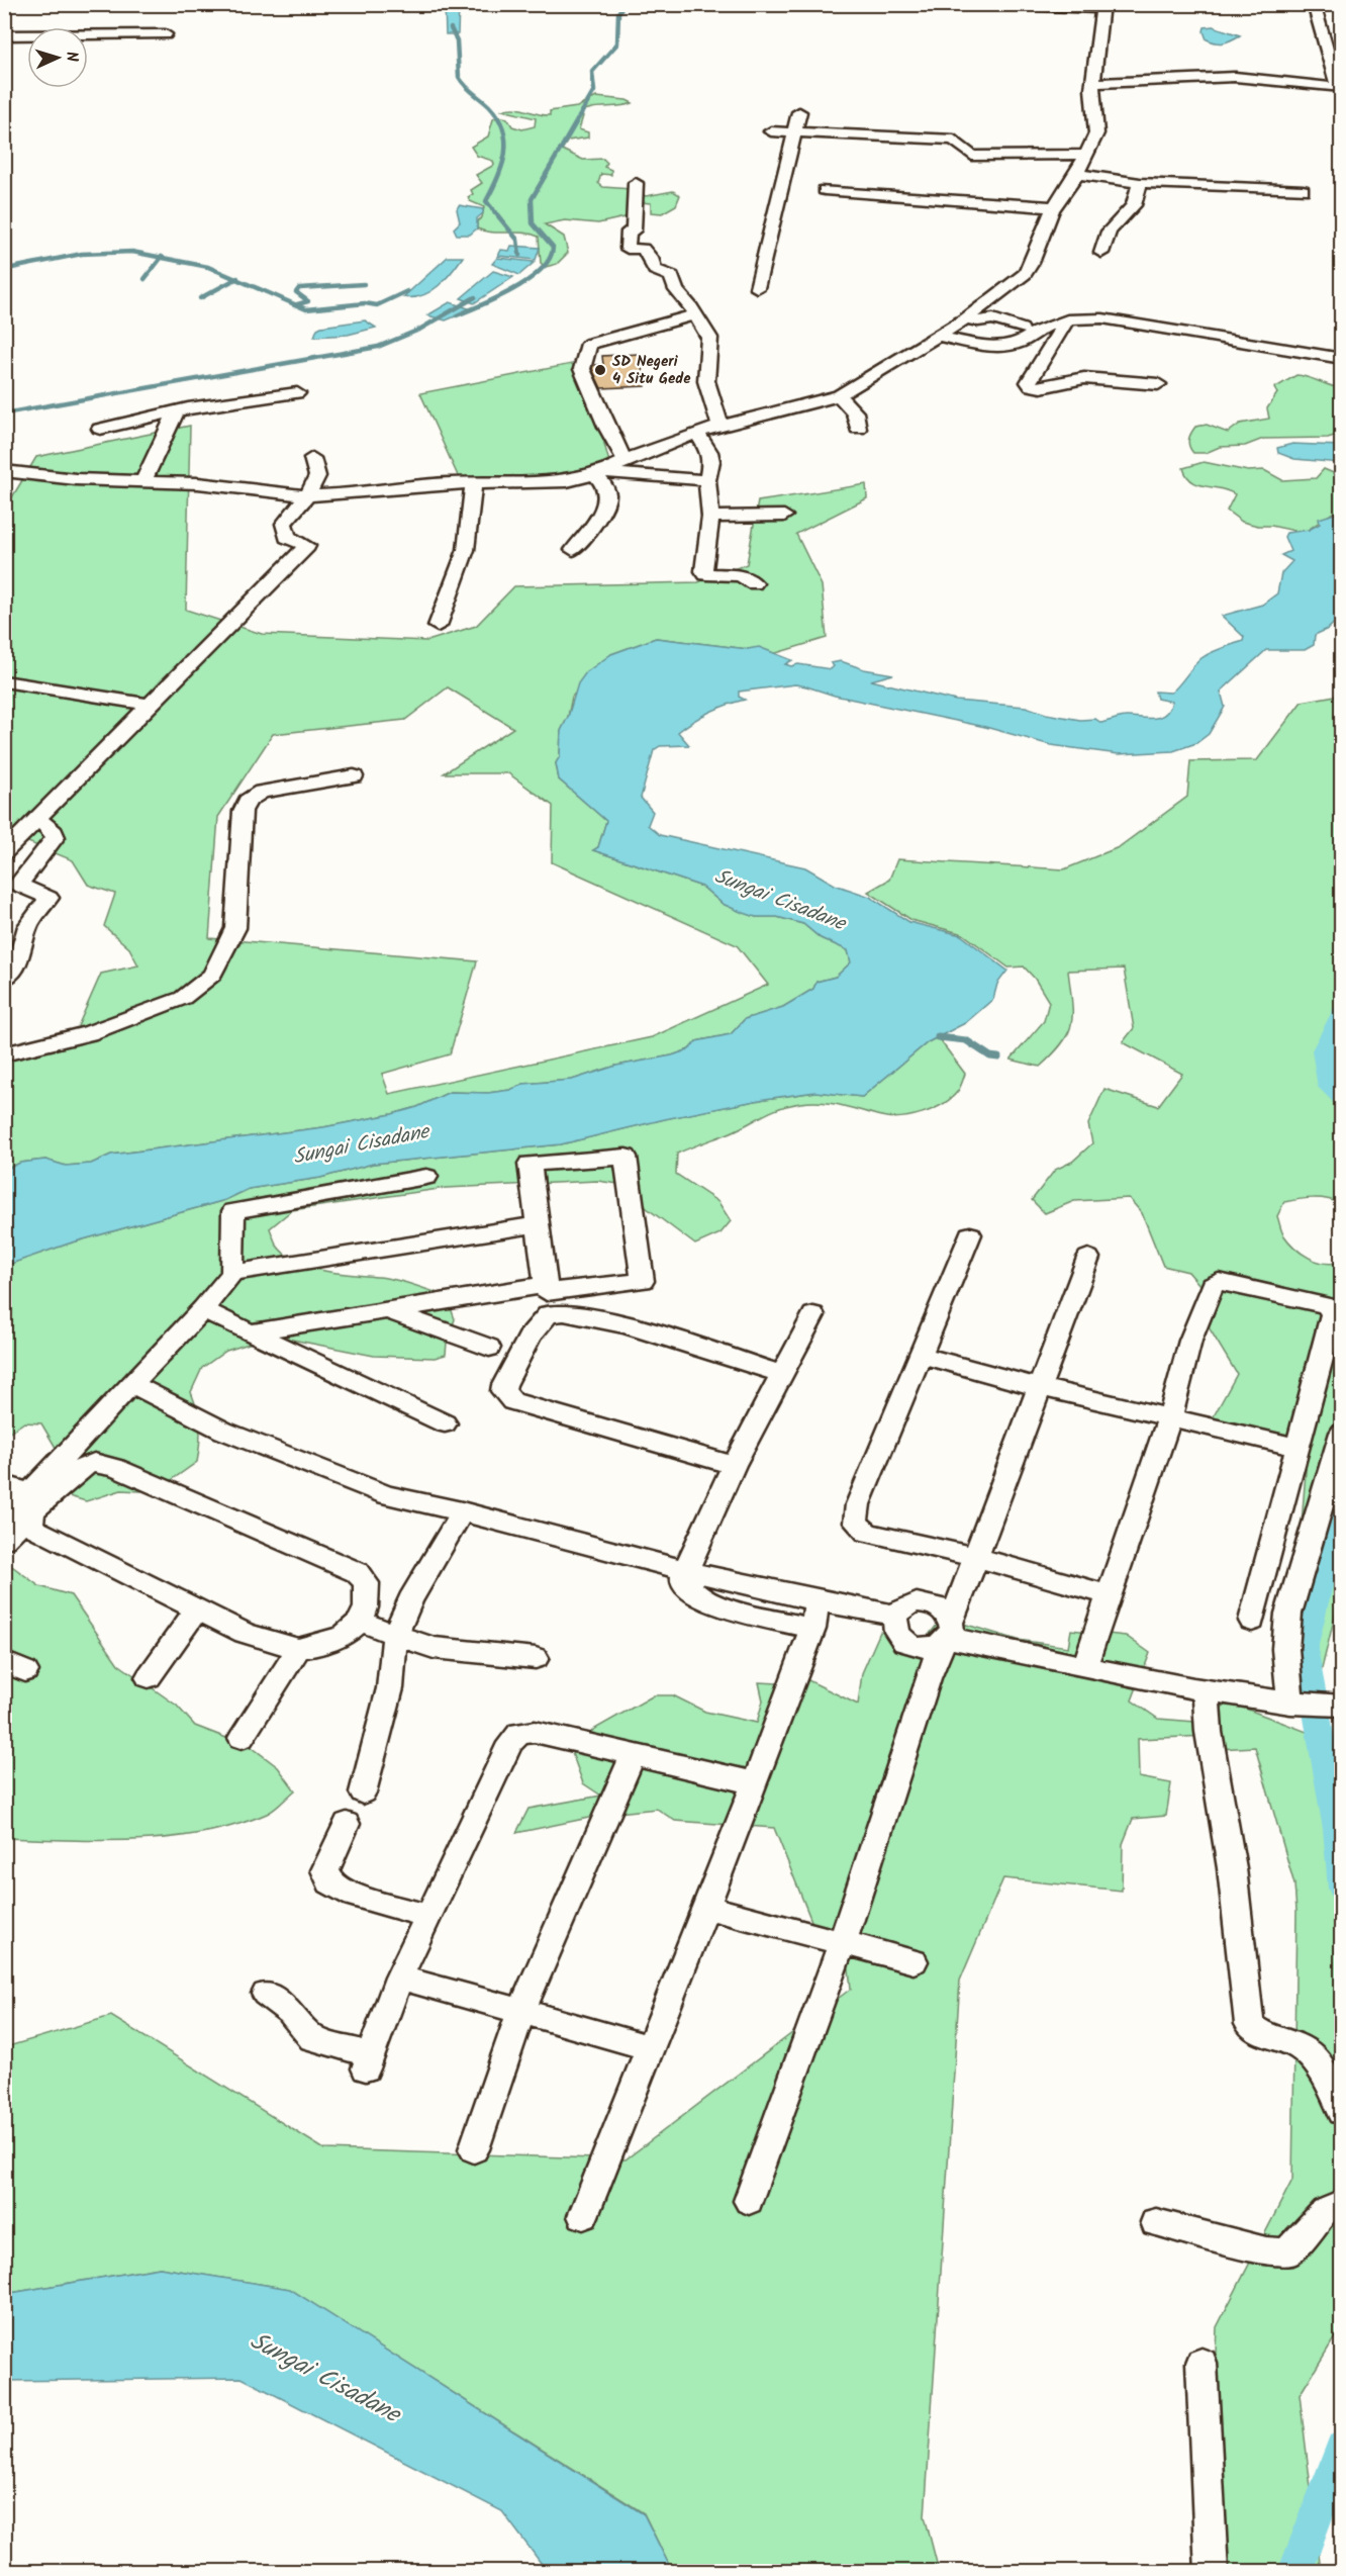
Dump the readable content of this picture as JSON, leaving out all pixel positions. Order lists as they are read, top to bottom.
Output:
{
  "water": ["Sungai Cisadane"],
  "places": ["SD Negeri 4 Situ Gede"],
  "north": "right"
}
